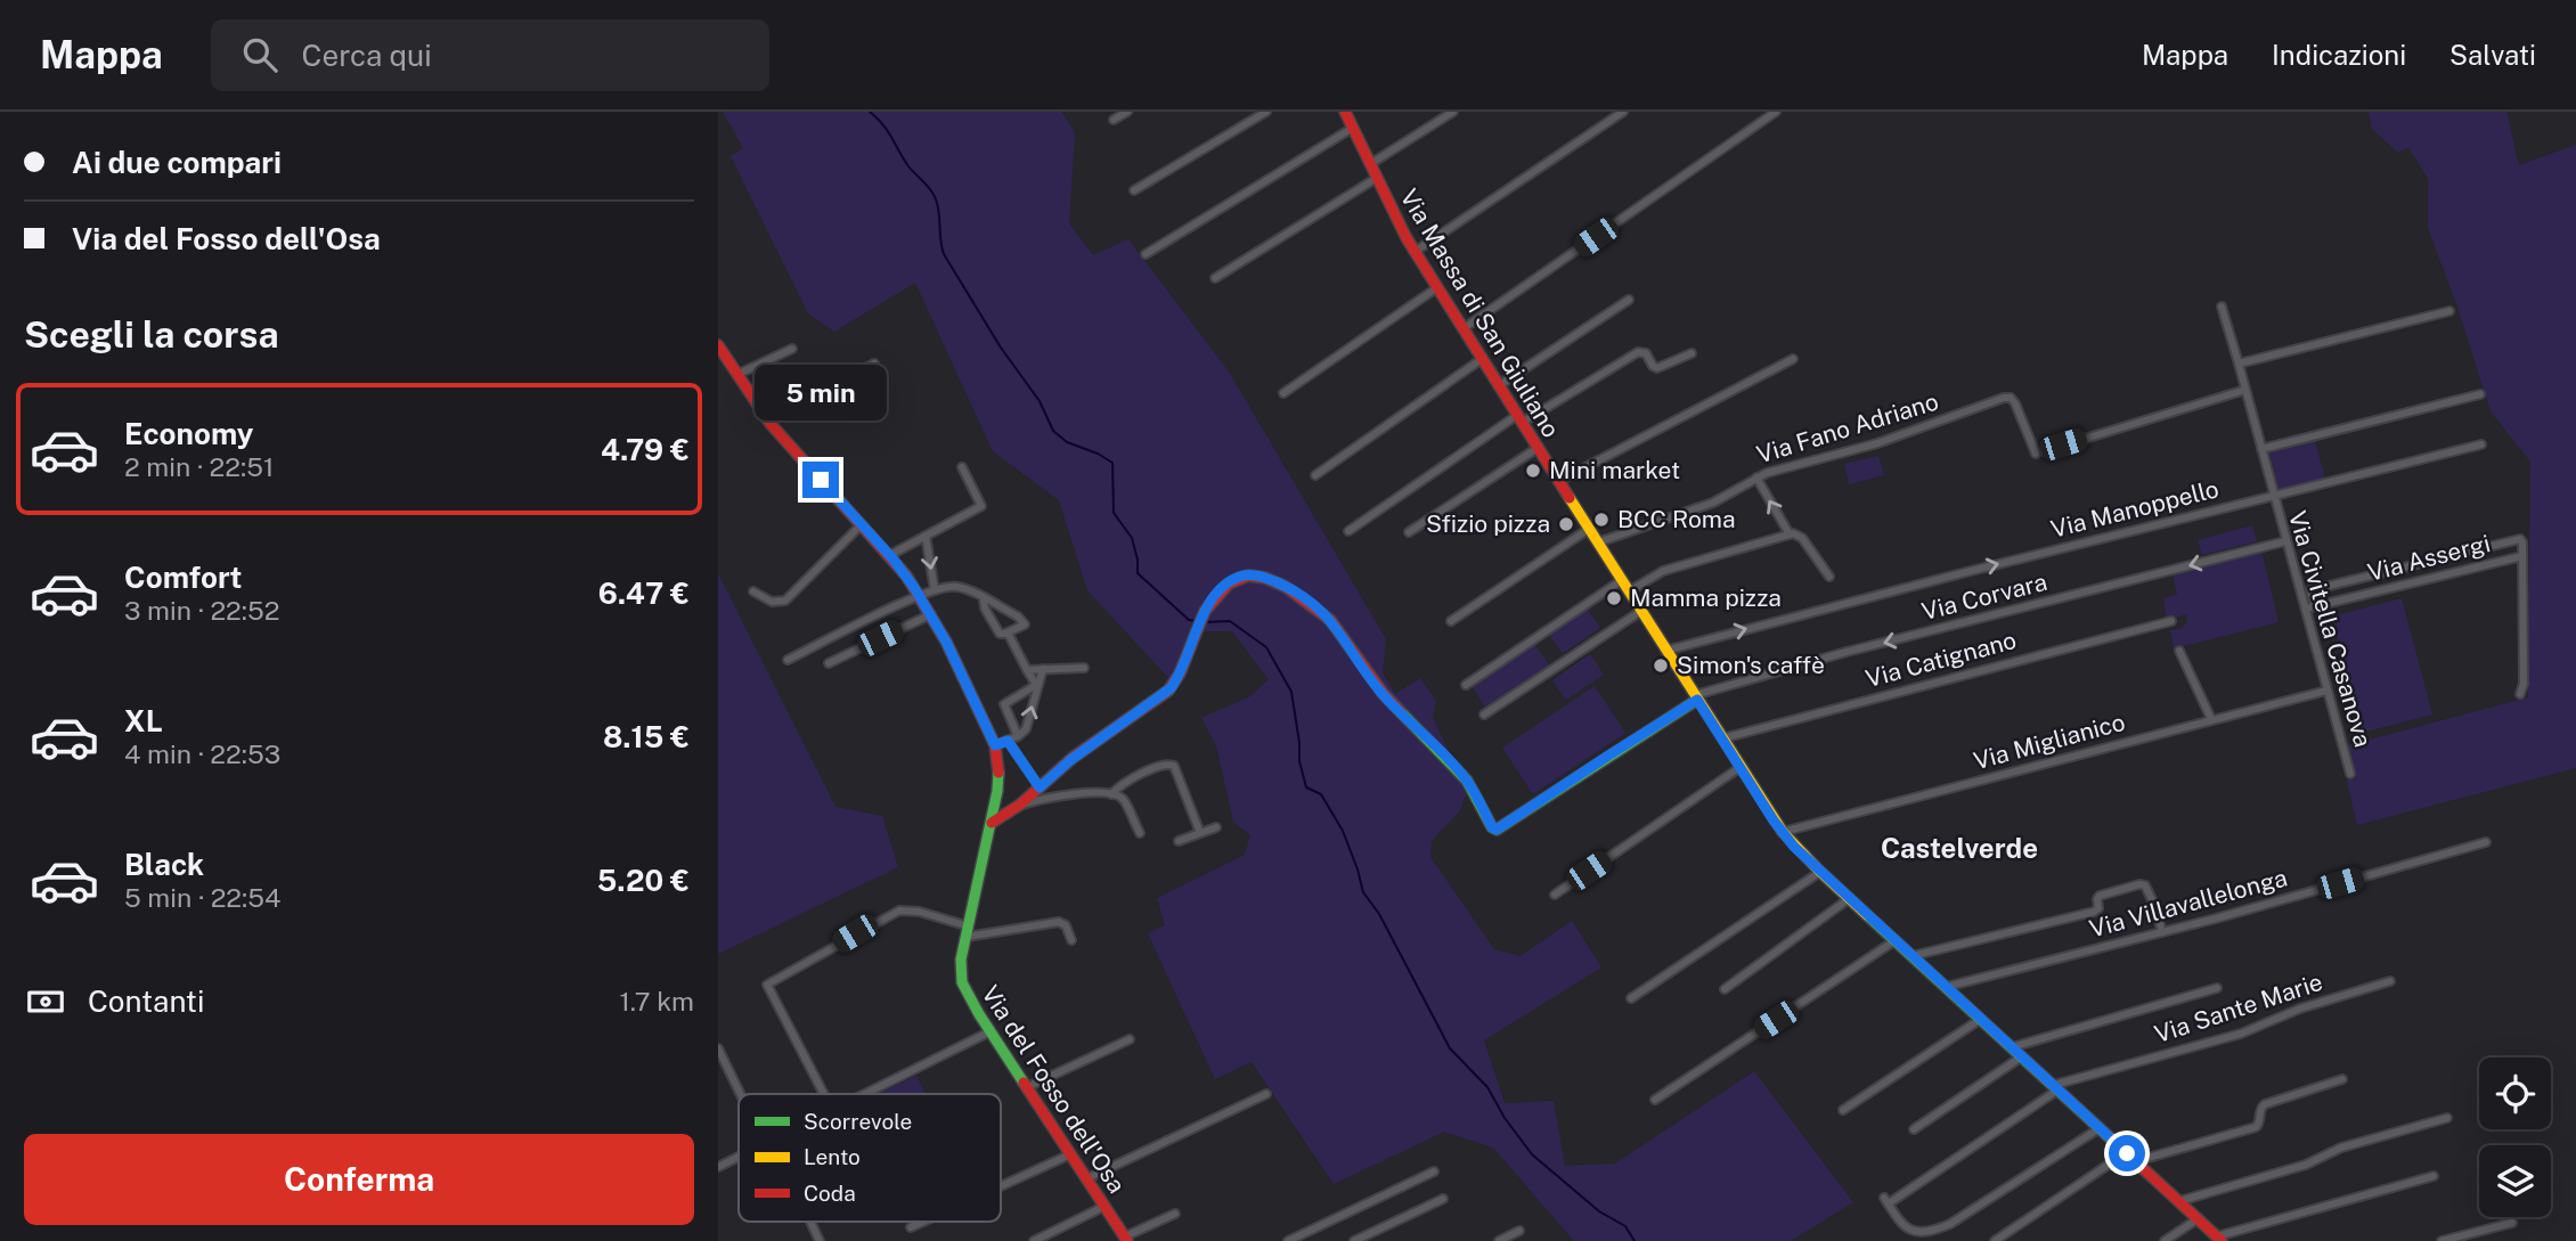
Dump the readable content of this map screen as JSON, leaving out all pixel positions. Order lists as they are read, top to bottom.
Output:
{
  "streets": {
    "street": [
      "Via Massa di San Giuliano",
      "Via Fano Adriano",
      "Via Manoppello",
      "Via Assergi",
      "Via Corvara",
      "Via Civitella Casanova",
      "Via Catignano",
      "Via Miglianico",
      "Via Villavallelonga",
      "Via Sante Marie",
      "Via del Fosso dell'Osa"
    ]
  },
  "crossings": [
    ["Via Massa di San Giuliano", "Via Fano Adriano"],
    ["Via Massa di San Giuliano", "Via Manoppello"],
    ["Via Massa di San Giuliano", "Via Corvara"],
    ["Via Massa di San Giuliano", "Via Catignano"],
    ["Via Massa di San Giuliano", "Via Miglianico"],
    ["Via Massa di San Giuliano", "Via Villavallelonga"],
    ["Via Massa di San Giuliano", "Via Sante Marie"],
    ["Via Manoppello", "Via Civitella Casanova"],
    ["Via Assergi", "Via Civitella Casanova"],
    ["Via Corvara", "Via Civitella Casanova"],
    ["Via Civitella Casanova", "Via Miglianico"]
  ],
  "one_way": ["Via Manoppello", "Via Corvara"],
  "districts": ["Castelverde"],
  "places": [
    "Mini market",
    "BCC Roma",
    "Sfizio pizza",
    "Mamma pizza",
    "Simon's caffè"
  ],
  "legend": ["Scorrevole", "Lento", "Coda"],
  "page": {
    "header": "Mappa",
    "search": "Cerca qui",
    "nav": ["Mappa", "Indicazioni", "Salvati"],
    "banner": ["Ai due compari", "Via del Fosso dell'Osa"],
    "heading": "Scegli la corsa",
    "bubble": "5 min",
    "list": [
      {
        "name": "Economy",
        "note": "2 min · 22:51",
        "value": "4.79 €"
      },
      {
        "name": "Comfort",
        "note": "3 min · 22:52",
        "value": "6.47 €"
      },
      {
        "name": "XL",
        "note": "4 min · 22:53",
        "value": "8.15 €"
      },
      {
        "name": "Black",
        "note": "5 min · 22:54",
        "value": "5.20 €"
      }
    ],
    "pay": ["Contanti", "1.7 km"],
    "buttons": "Conferma"
  }
}
